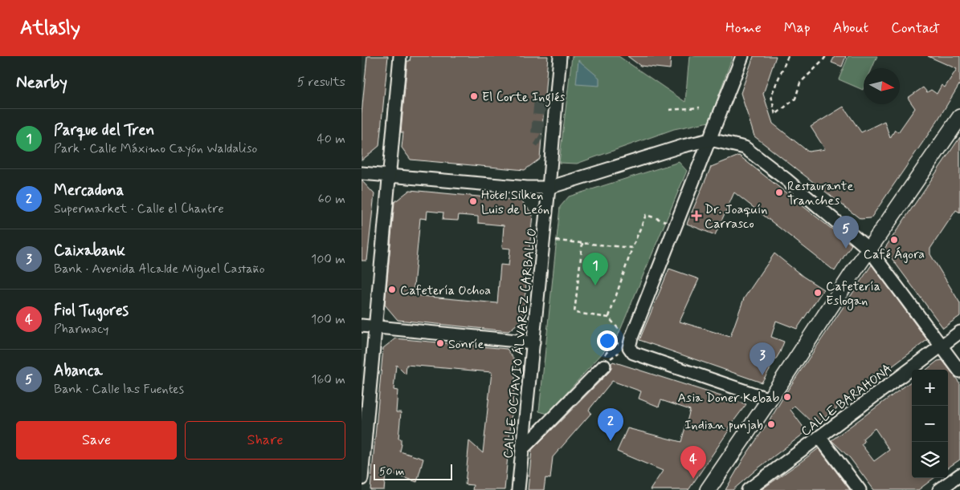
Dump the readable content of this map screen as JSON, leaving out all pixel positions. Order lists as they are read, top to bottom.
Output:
{
  "streets": {
    "street": ["CALLE OCTAVIO ÁLVAREZ CARBALLO", "CALLE BARAHONA"]
  },
  "places": {
    "other": [
      "El Corte Inglés",
      "Restaurante Tranches",
      "Hotel Silken Luis de León",
      "Café Ágora",
      "Cafetería Ochoa",
      "Cafetería Eslogan",
      "Sonríe",
      "Asia Doner Kebab",
      "Indian punjab"
    ],
    "health": ["Dr. Joaquín Carrasco"]
  },
  "scale_bar": "50 m",
  "north": "right",
  "page": {
    "header": "Atlasly",
    "nav": [
      "Home",
      "Map",
      "About",
      "Contact"
    ],
    "heading": ["Nearby", "5 results"],
    "list": [
      {
        "mark": "1",
        "name": "Parque del Tren",
        "note": "Park · Calle Máximo Cayón Waldaliso",
        "value": "40 m"
      },
      {
        "mark": "2",
        "name": "Mercadona",
        "note": "Supermarket · Calle el Chantre",
        "value": "60 m"
      },
      {
        "mark": "3",
        "name": "Caixabank",
        "note": "Bank · Avenida Alcalde Miguel Castaño",
        "value": "100 m"
      },
      {
        "mark": "4",
        "name": "Fiol Tugores",
        "note": "Pharmacy",
        "value": "100 m"
      },
      {
        "mark": "5",
        "name": "Abanca",
        "note": "Bank · Calle las Fuentes",
        "value": "160 m"
      }
    ],
    "pins": [
      "5",
      "1",
      "3",
      "2",
      "4"
    ],
    "map_buttons": ["+", "−"],
    "buttons": ["Save", "Share"],
    "scale": "50 m"
  }
}
